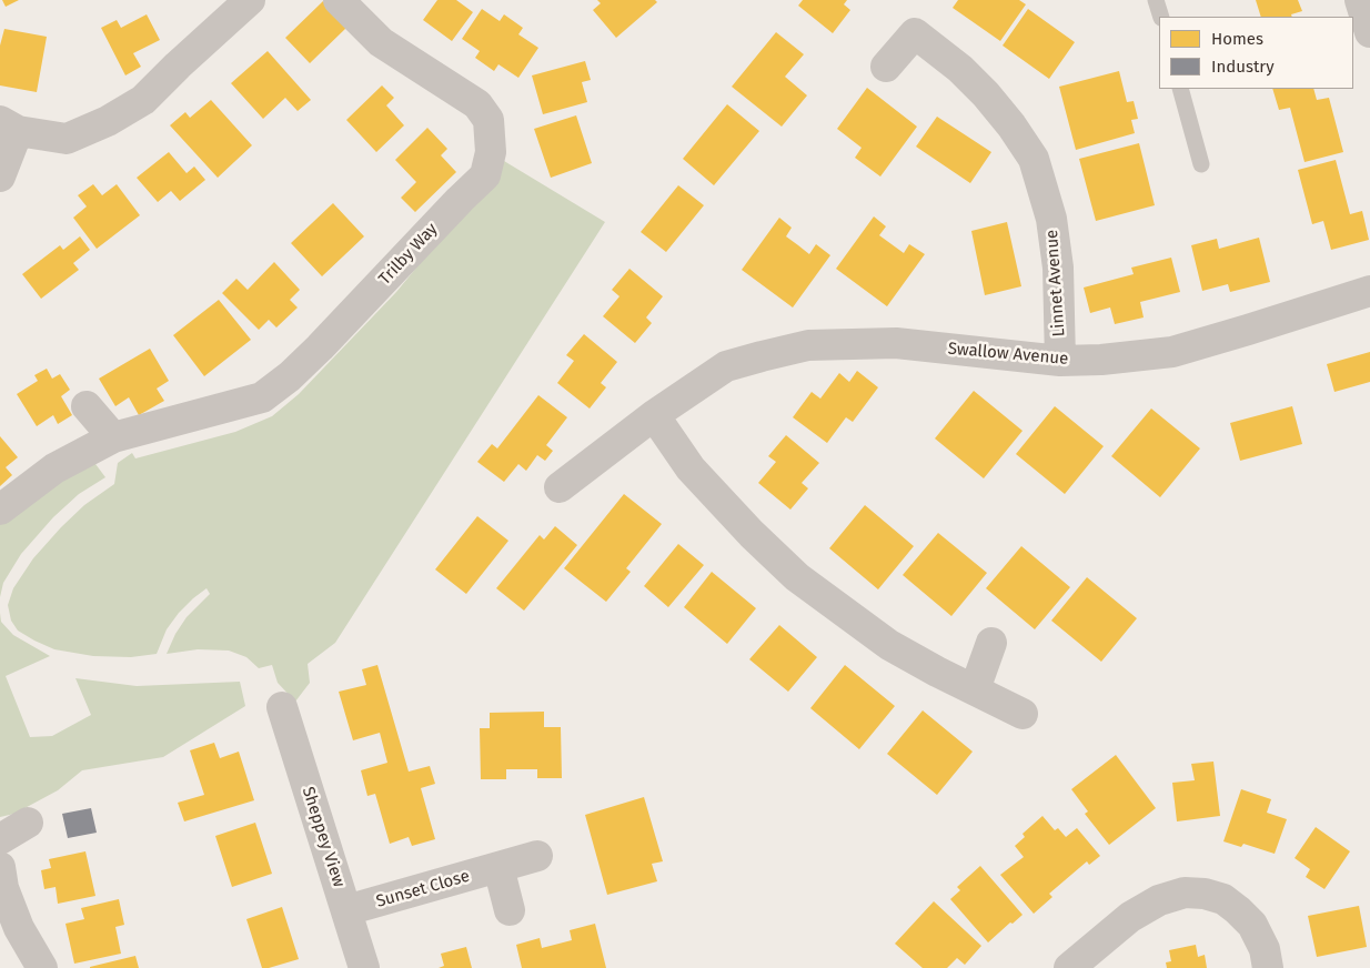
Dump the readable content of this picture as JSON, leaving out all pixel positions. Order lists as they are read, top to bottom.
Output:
{
  "streets": {
    "street": [
      "Trilby Way",
      "Linnet Avenue",
      "Swallow Avenue",
      "Sheppey View",
      "Sunset Close"
    ]
  },
  "crossings": [
    ["Linnet Avenue", "Swallow Avenue"],
    ["Sheppey View", "Sunset Close"]
  ],
  "legend": ["Homes", "Industry"]
}
